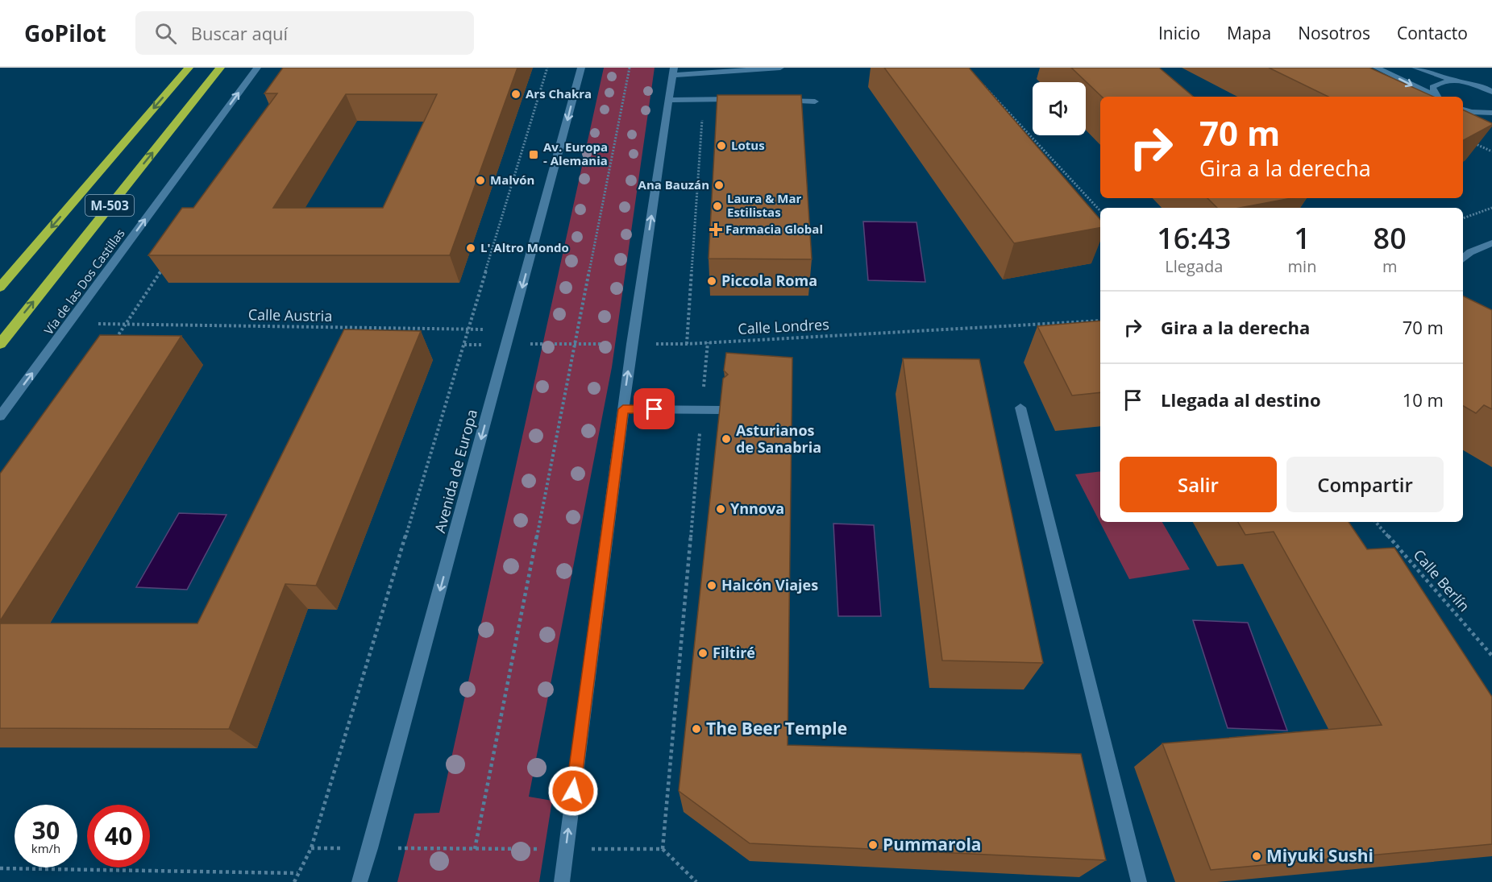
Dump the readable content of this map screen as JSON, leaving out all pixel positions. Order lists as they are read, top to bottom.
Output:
{
  "streets": {
    "highway": ["M-503"],
    "street": ["Vía de las Dos Castillas", "Avenida de Europa"],
    "path": ["Calle Austria", "Calle Londres", "Calle Berlín"]
  },
  "crossings": [
    ["Vía de las Dos Castillas", "Calle Austria"],
    ["Calle Austria", "Avenida de Europa"],
    ["Calle Londres", "Avenida de Europa"]
  ],
  "one_way": ["Vía de las Dos Castillas", "Avenida de Europa"],
  "places": {
    "other": [
      "Ars Chakra",
      "Lotus",
      "Malvón",
      "Ana Bauzán",
      "Laura & Mar Estilistas",
      "L' Altro Mondo",
      "Piccola Roma",
      "Asturianos de Sanabria",
      "Ynnova",
      "Halcón Viajes",
      "Filtiré",
      "The Beer Temple",
      "Pummarola",
      "Miyuki Sushi"
    ],
    "transit": ["Av. Europa - Alemania"],
    "health": ["Farmacia Global"]
  },
  "page": {
    "header": "GoPilot",
    "search": "Buscar aquí",
    "nav": [
      "Inicio",
      "Mapa",
      "Nosotros",
      "Contacto"
    ],
    "turn": ["70 m", "Gira a la derecha"],
    "eta": [
      "16:43",
      "Llegada",
      "1",
      "min",
      "80",
      "m"
    ],
    "list": [
      {
        "name": "Gira a la derecha",
        "value": "70 m"
      },
      {
        "name": "Llegada al destino",
        "value": "10 m"
      }
    ],
    "buttons": ["Salir", "Compartir"],
    "speed": "30 km/h",
    "limit": "40"
  }
}
